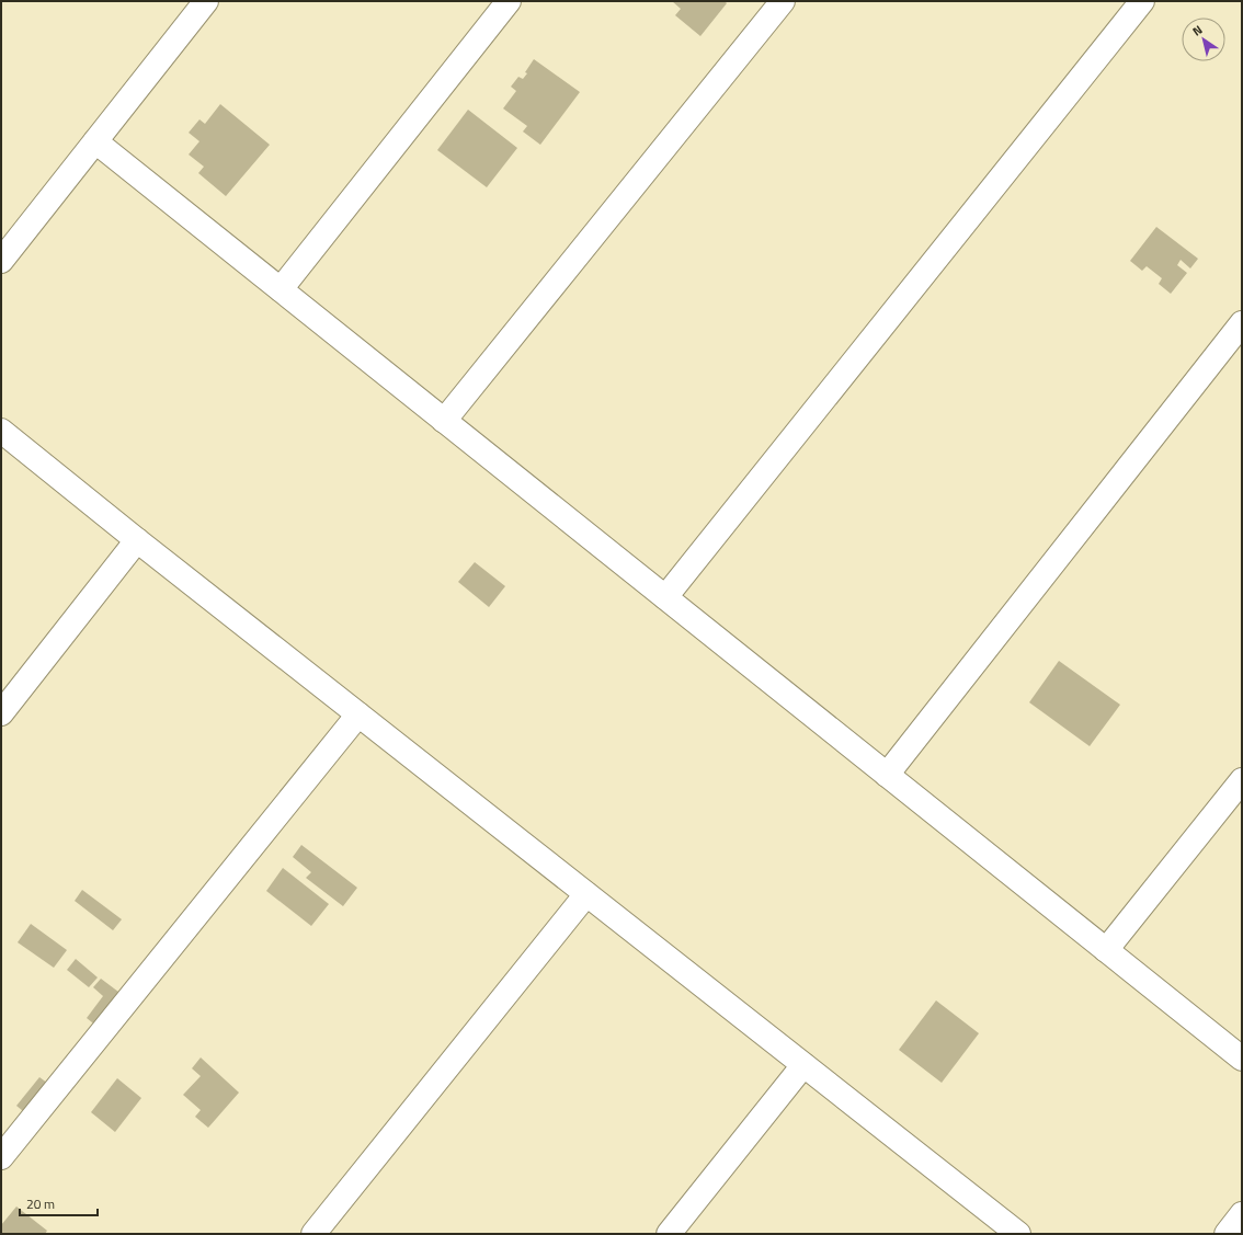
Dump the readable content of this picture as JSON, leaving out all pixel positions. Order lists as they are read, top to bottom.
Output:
{
  "scale_bar": "20 m",
  "north": "top left"
}
